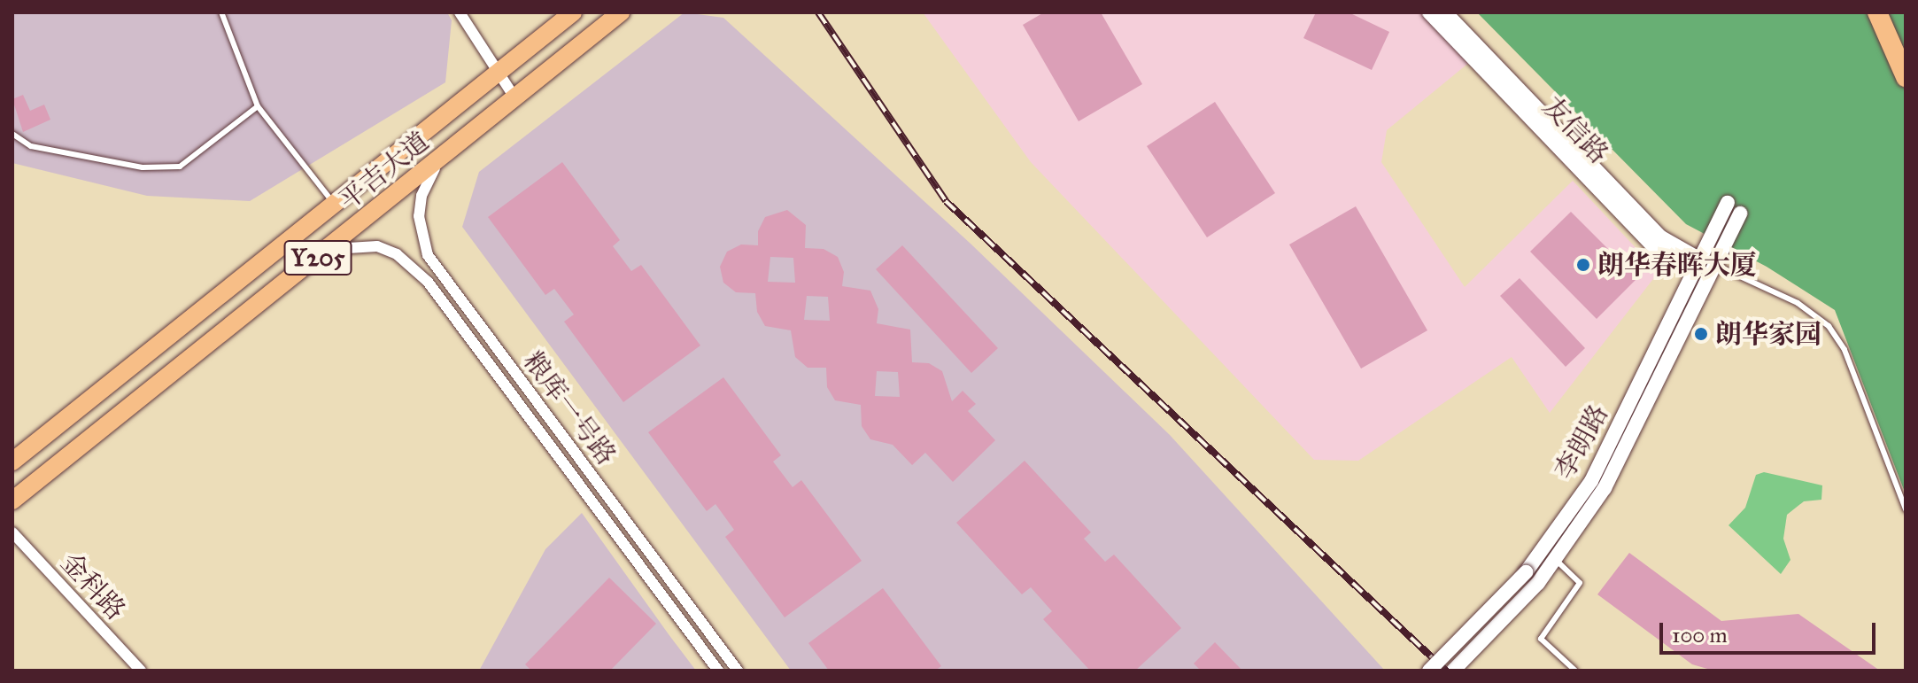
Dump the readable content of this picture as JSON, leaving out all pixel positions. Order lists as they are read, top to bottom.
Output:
{
  "streets": {
    "main road": ["平吉大道", "Y205"],
    "street": [
      "友信路",
      "粮库一号路",
      "李朗路",
      "金科路"
    ]
  },
  "crossings": [
    ["友信路", "李朗路"],
    ["平吉大道", "粮库一号路"]
  ],
  "places": ["朗华春晖大厦", "朗华家园"],
  "scale_bar": "100 m"
}
